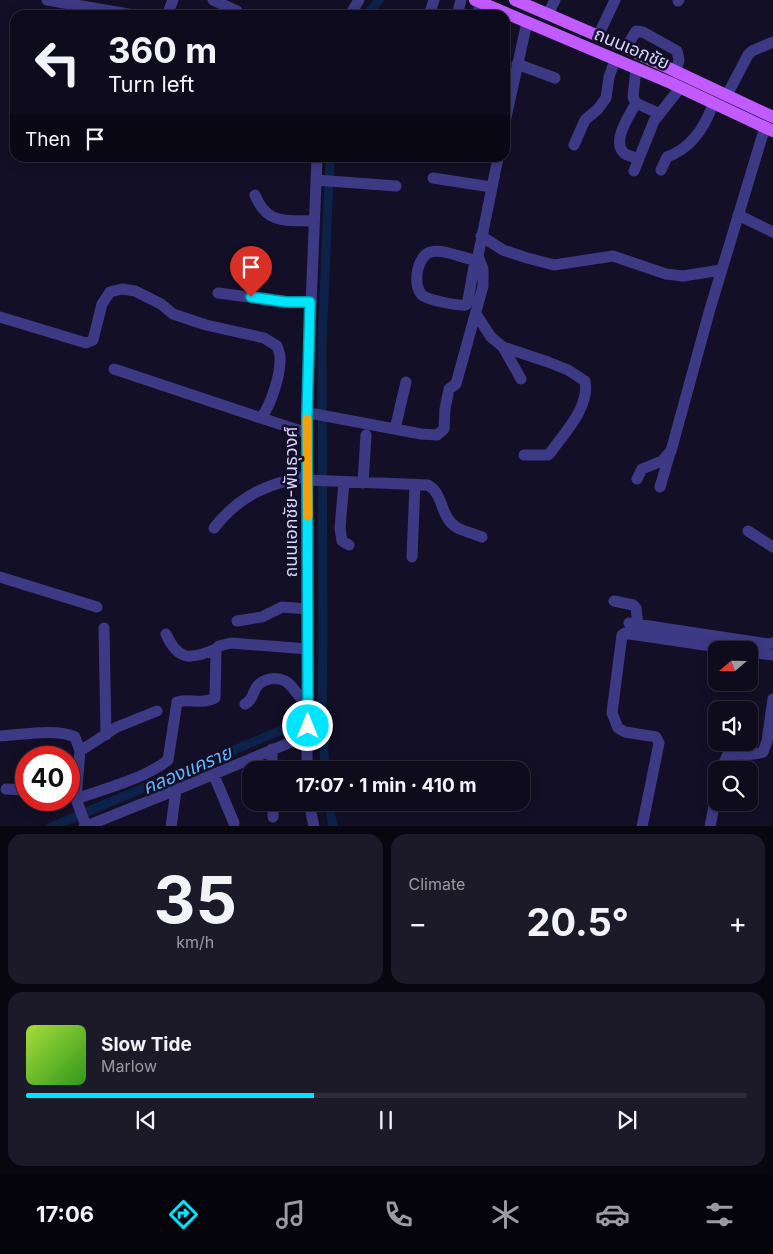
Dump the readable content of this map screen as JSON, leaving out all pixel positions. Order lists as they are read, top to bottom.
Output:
{
  "streets": {
    "main road": ["ถนนเอกชัย"],
    "street": ["ถนนเอกชัย-พันธุวงศ์"]
  },
  "water": ["คลองเเคราย"],
  "north": "left",
  "page": {
    "turn": ["360 m", "Turn left"],
    "then": "Then",
    "limit": "40",
    "trip": "17:07 · 1 min · 410 m",
    "tile": [
      ["35", "km/h"],
      "Climate"
    ],
    "heat": ["−", "20.5°", "+"],
    "song": ["Slow Tide", "Marlow"],
    "tabs": "17:06"
  }
}
